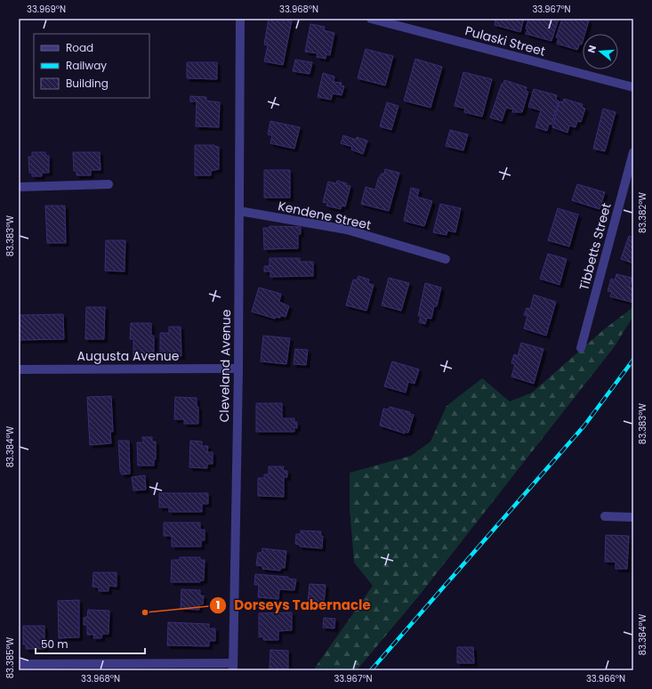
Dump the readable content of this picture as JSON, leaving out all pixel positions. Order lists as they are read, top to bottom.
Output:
{
  "streets": {
    "street": [
      "Pulaski Street",
      "Kendene Street",
      "Tibbetts Street",
      "Augusta Avenue",
      "Cleveland Avenue"
    ]
  },
  "crossings": [
    ["Kendene Street", "Cleveland Avenue"],
    ["Augusta Avenue", "Cleveland Avenue"]
  ],
  "places": ["Dorseys Tabernacle"],
  "legend": ["Road", "Railway", "Building"],
  "scale_bar": "50 m",
  "north": "left",
  "coordinates": [
    "33.969°N",
    "33.968°N",
    "33.967°N",
    "83.382°W",
    "83.383°W",
    "83.384°W",
    "83.385°W",
    "33.966°N"
  ]
}
